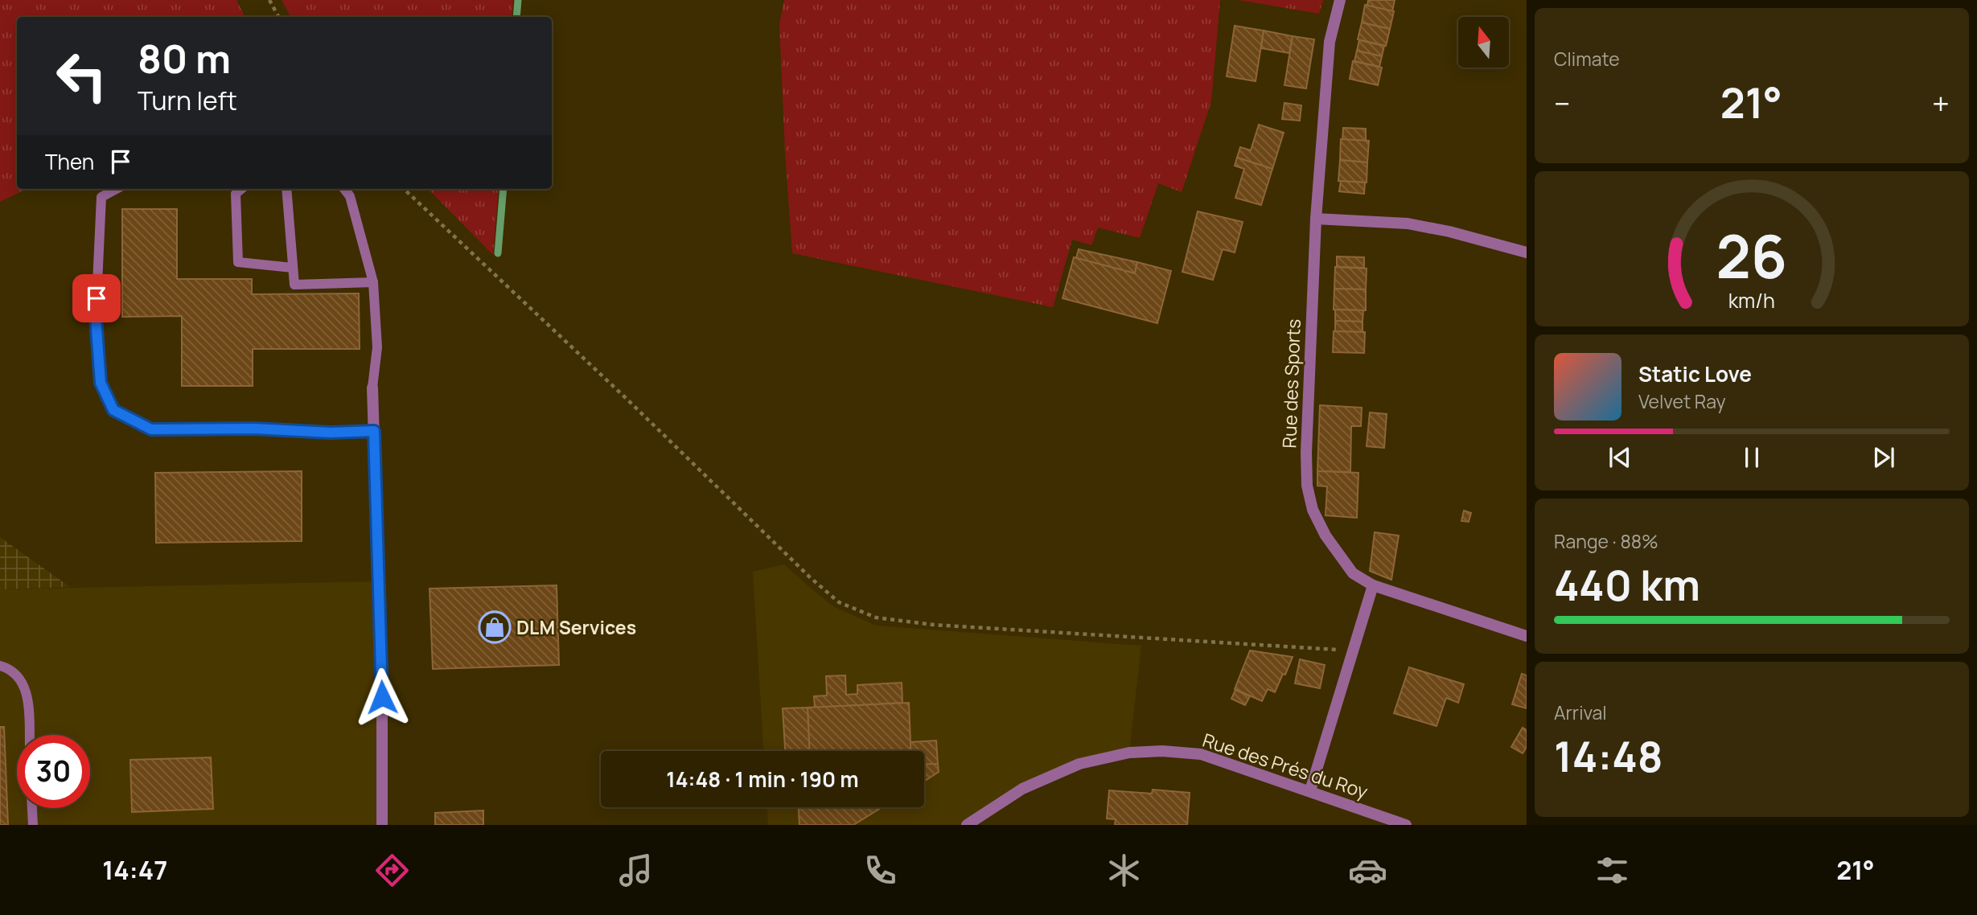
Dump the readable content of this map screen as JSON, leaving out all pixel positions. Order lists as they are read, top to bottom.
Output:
{
  "streets": {
    "street": ["Rue des Sports", "Rue des Prés du Roy"]
  },
  "places": {
    "shop": ["DLM Services"]
  },
  "north": "top",
  "page": {
    "tile": [
      "Climate",
      ["Range · 88%", "440 km"],
      ["Arrival", "14:48"]
    ],
    "turn": ["80 m", "Turn left"],
    "heat": ["−", "21°", "+"],
    "then": "Then",
    "song": ["Static Love", "Velvet Ray"],
    "limit": "30",
    "trip": "14:48 · 1 min · 190 m",
    "tabs": ["14:47", "21°"],
    "gauge": ["26", "km/h"]
  }
}
